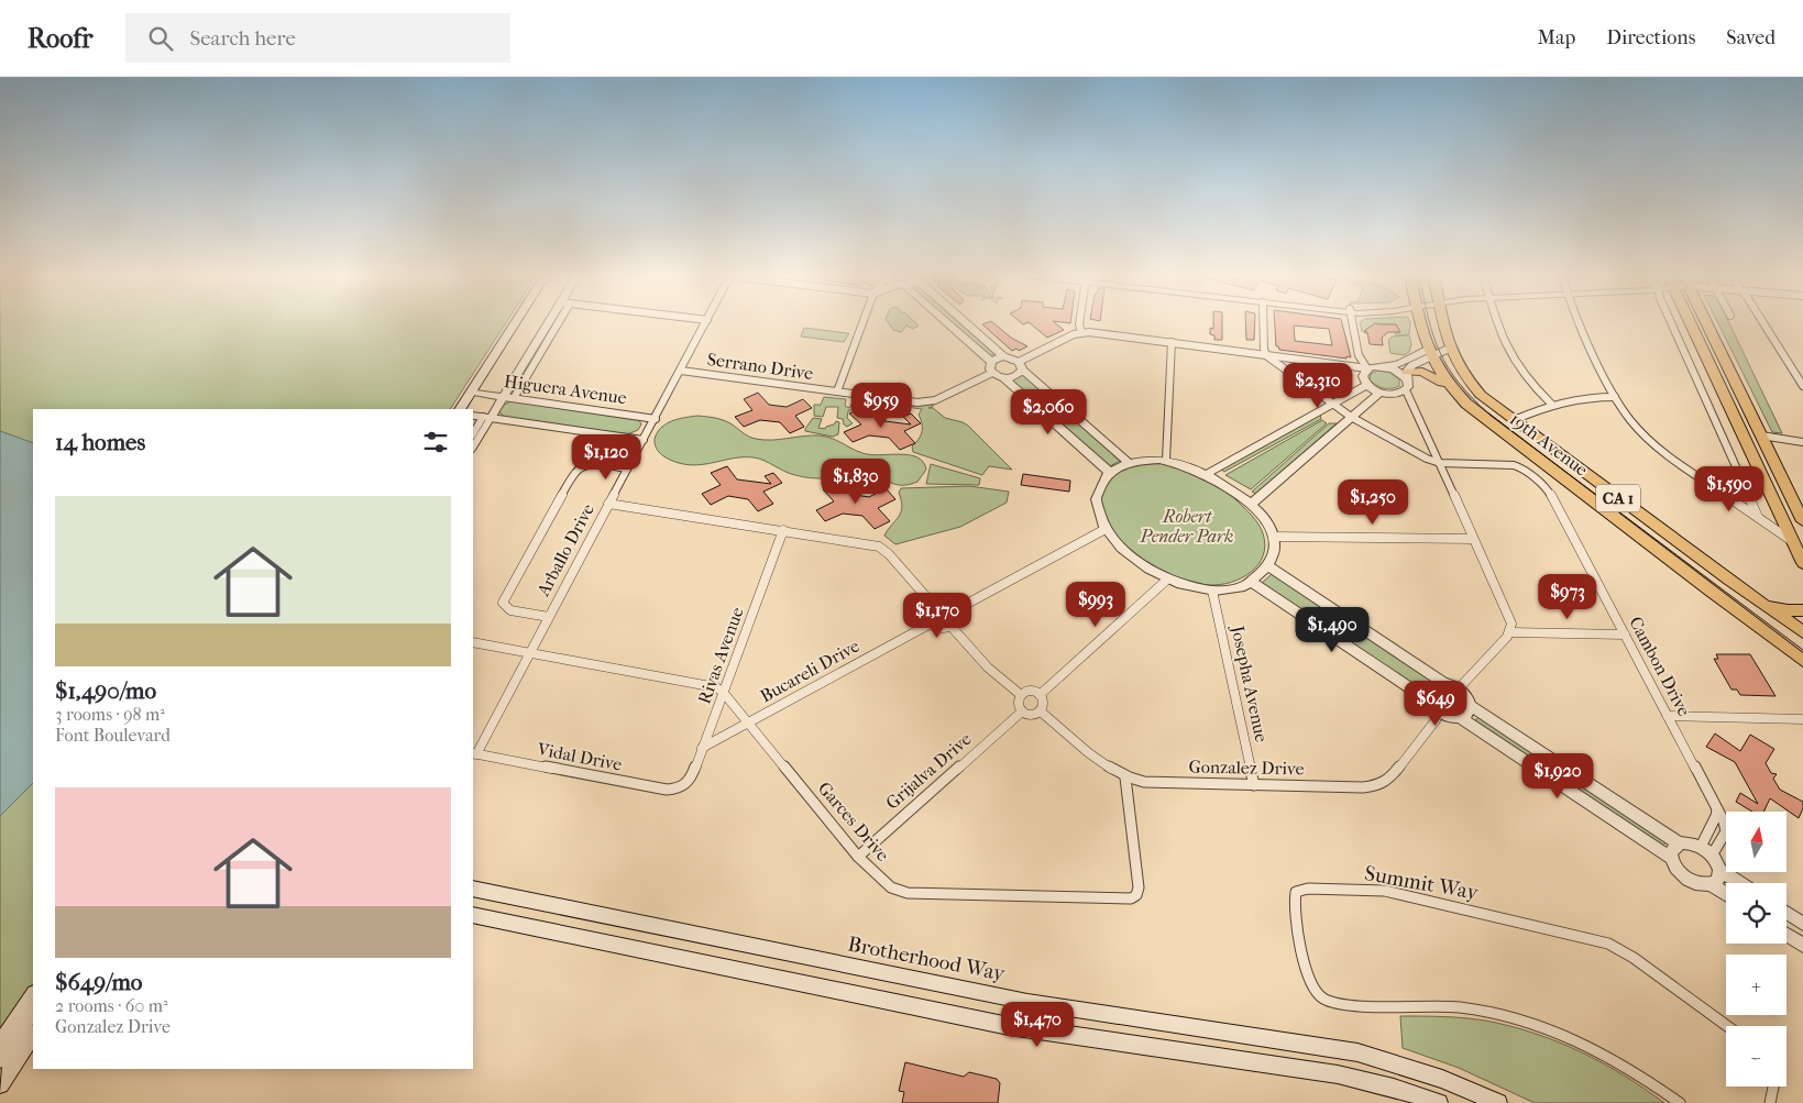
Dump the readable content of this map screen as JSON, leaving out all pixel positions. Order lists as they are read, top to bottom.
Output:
{
  "streets": {
    "main road": ["19th Avenue", "CA 1", "Brotherhood Way"],
    "street": [
      "Serrano Drive",
      "Higuera Avenue",
      "Arballo Drive",
      "Rivas Avenue",
      "Cambon Drive",
      "Bucareli Drive",
      "Josepha Avenue",
      "Vidal Drive",
      "Gonzalez Drive",
      "Grijalva Drive",
      "Garces Drive",
      "Summit Way"
    ]
  },
  "crossings": [
    ["Serrano Drive", "Arballo Drive"],
    ["Higuera Avenue", "Arballo Drive"],
    ["Arballo Drive", "Vidal Drive"],
    ["Arballo Drive", "Garces Drive"],
    ["Rivas Avenue", "Bucareli Drive"],
    ["Rivas Avenue", "Vidal Drive"],
    ["Rivas Avenue", "Garces Drive"],
    ["Bucareli Drive", "Garces Drive"],
    ["Josepha Avenue", "Gonzalez Drive"],
    ["Gonzalez Drive", "Grijalva Drive"],
    ["Gonzalez Drive", "Garces Drive"],
    ["Grijalva Drive", "Garces Drive"]
  ],
  "parks": ["Robert Pender Park"],
  "north": "top",
  "page": {
    "header": "Roofr",
    "search": "Search here",
    "nav": ["Map", "Directions", "Saved"],
    "price": [
      "$2,310",
      "$959",
      "$2,060",
      "$1,120",
      "$1,830",
      "$1,590",
      "$1,250",
      "$973",
      "$993",
      "$1,170",
      "$1,490",
      "$649",
      "$1,920",
      "$1,470"
    ],
    "heading": "14 homes",
    "list": [
      {
        "name": "$1,490/mo",
        "note": "3 rooms · 98 m² · Font Boulevard"
      },
      {
        "name": "$649/mo",
        "note": "2 rooms · 60 m² · Gonzalez Drive"
      }
    ],
    "map_buttons": ["+", "−"]
  }
}
